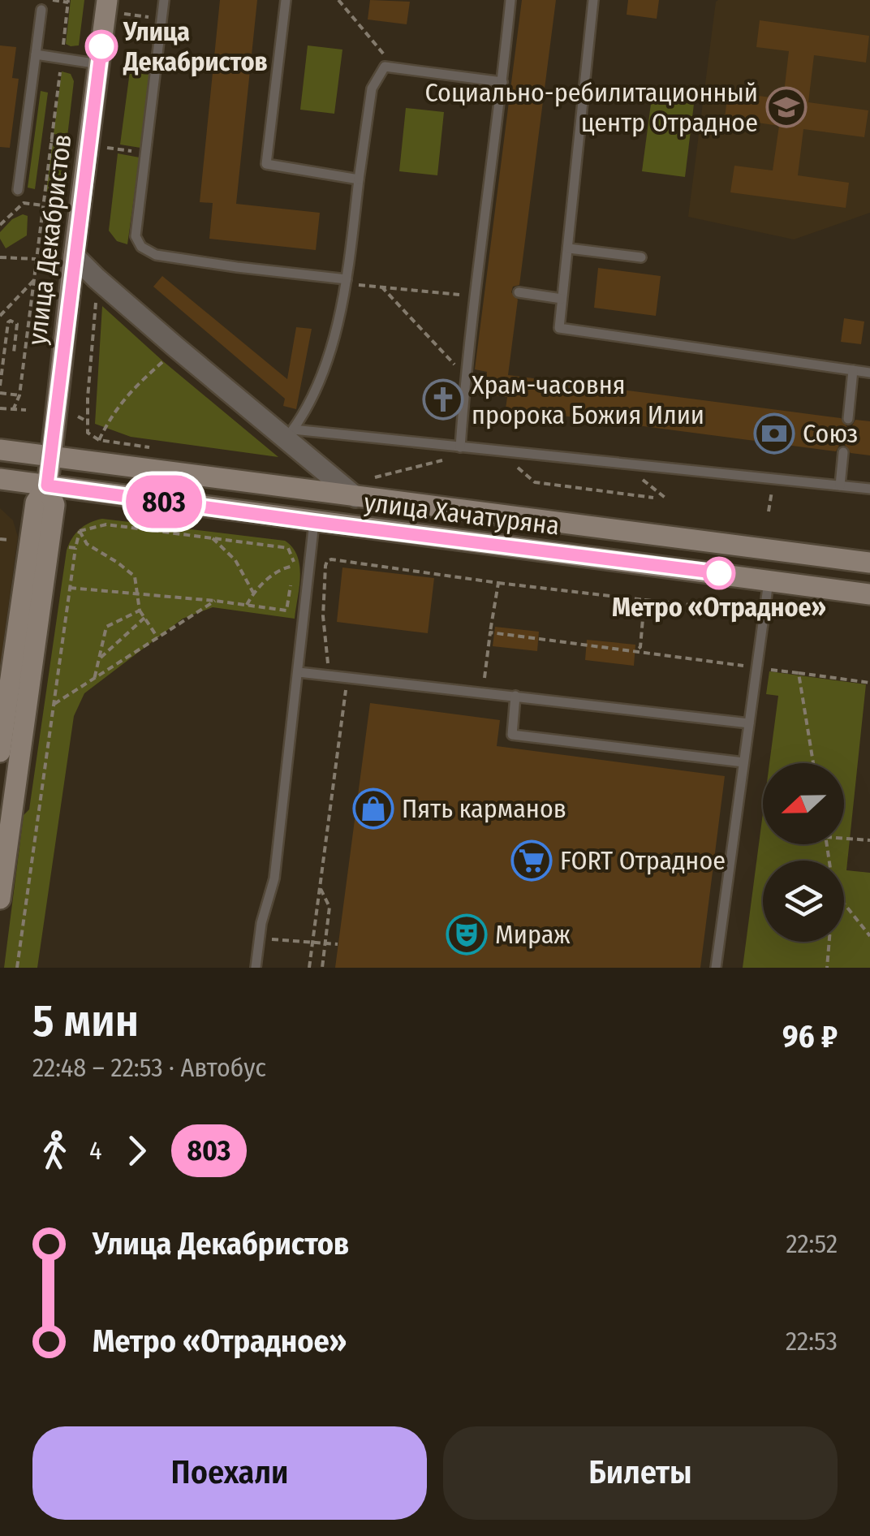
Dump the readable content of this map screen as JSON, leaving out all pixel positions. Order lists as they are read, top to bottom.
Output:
{
  "streets": {
    "main road": ["улица Декабристов", "улица Хачатуряна"]
  },
  "crossings": [
    ["улица Декабристов", "улица Хачатуряна"]
  ],
  "places": {
    "other": ["Улица Декабристов", "Метро «Отрадное»"],
    "school or university": ["Социально-ребилитационный центр Отрадное"],
    "church": ["Храм-часовня пророка Божия Илии"],
    "bank": ["Союз"],
    "shop": ["Пять карманов"],
    "supermarket": ["FORT Отрадное"],
    "theatre": ["Мираж"]
  },
  "lines": ["bus line 803"],
  "north": "left",
  "page": {
    "on_map": "803",
    "heading": ["5 мин", "22:48 – 22:53 · Автобус", "96 ₽"],
    "legs": ["4", "803"],
    "list": [
      {
        "name": "Улица Декабристов",
        "value": "22:52"
      },
      {
        "name": "Метро «Отрадное»",
        "value": "22:53"
      }
    ],
    "buttons": ["Поехали", "Билеты"]
  }
}
